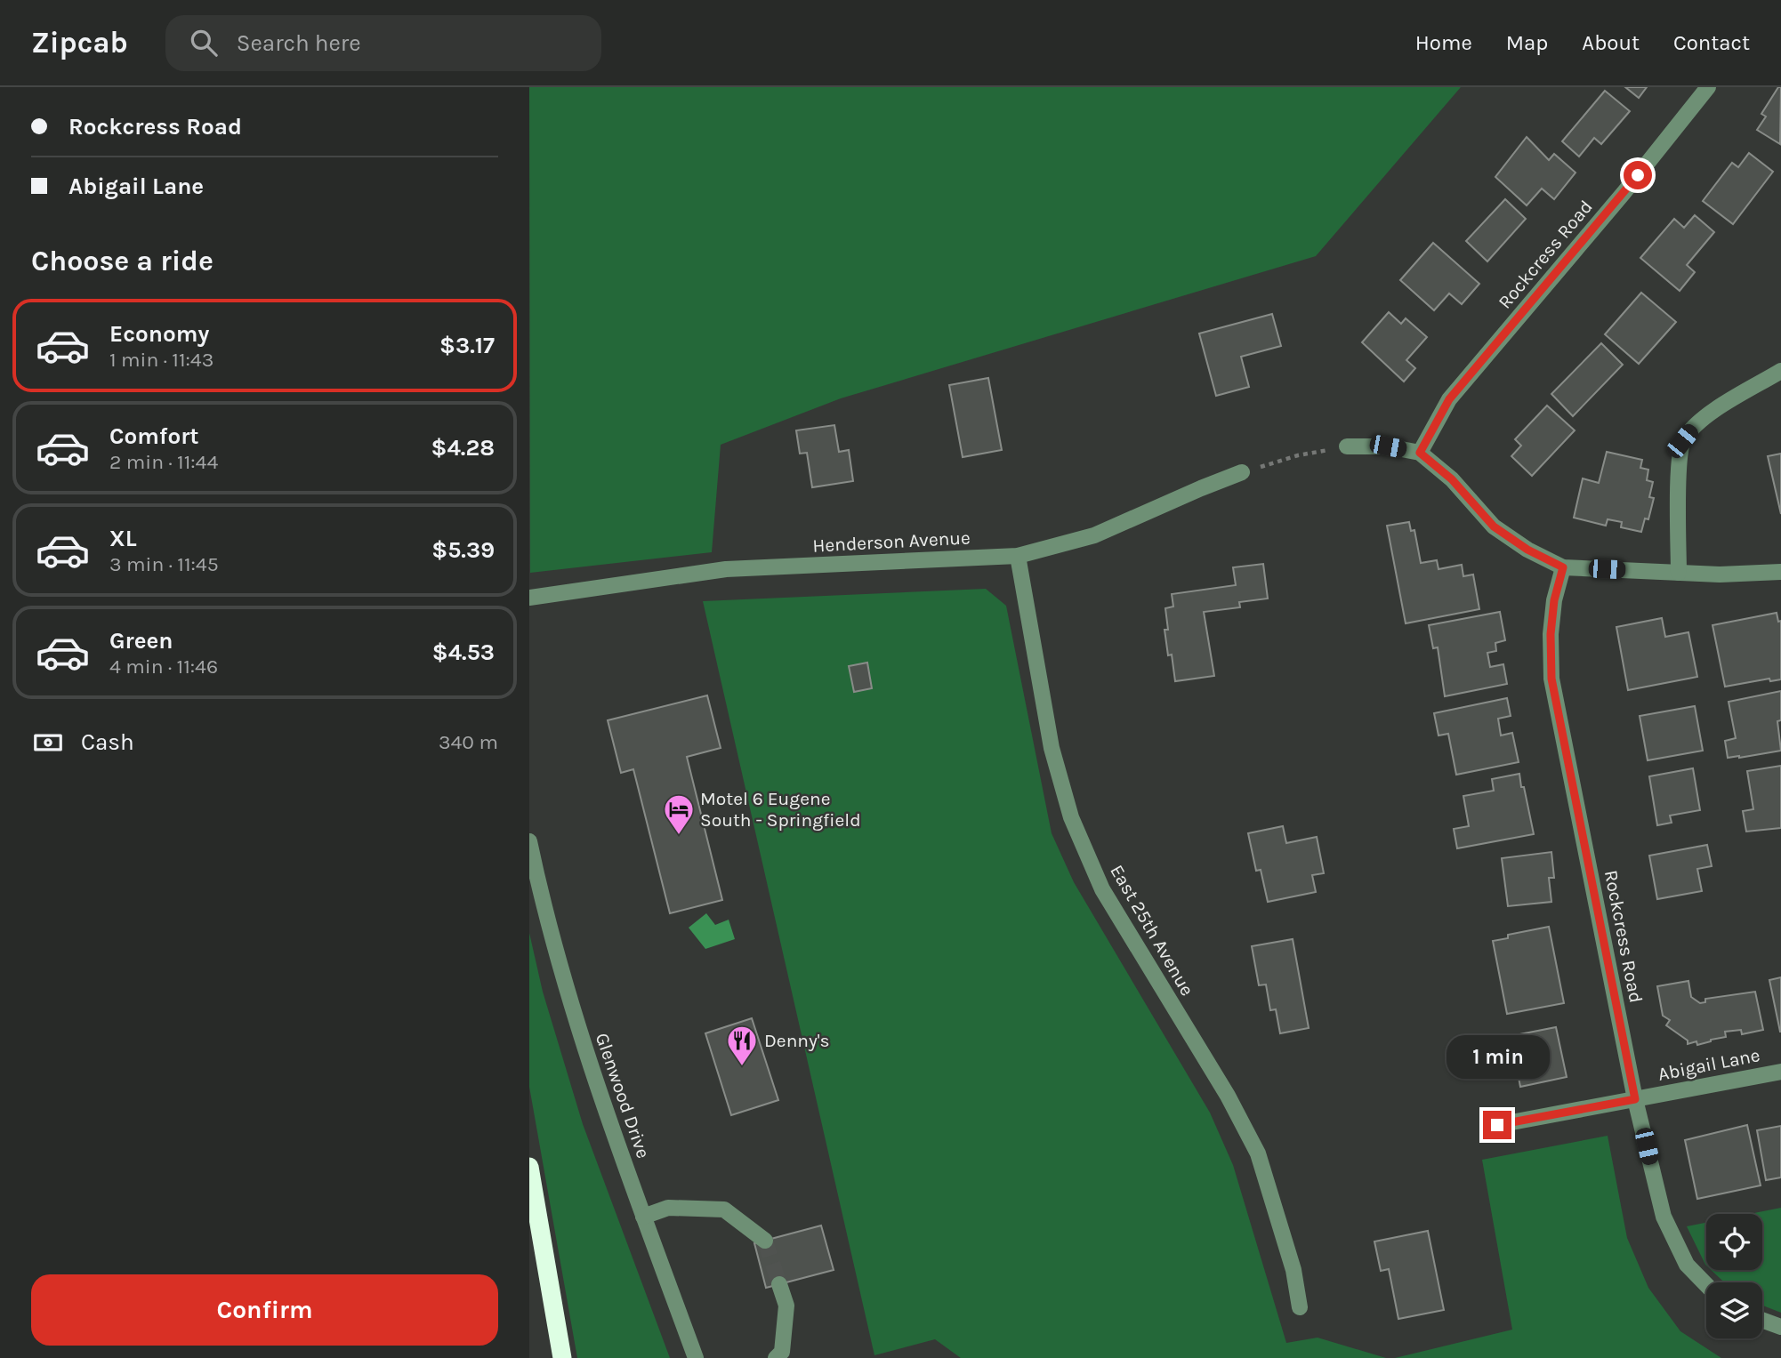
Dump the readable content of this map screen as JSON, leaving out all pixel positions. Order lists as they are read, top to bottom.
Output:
{
  "streets": {
    "street": [
      "Rockcress Road",
      "Henderson Avenue",
      "East 25th Avenue",
      "Abigail Lane",
      "Glenwood Drive"
    ]
  },
  "crossings": [
    ["Rockcress Road", "Abigail Lane"],
    ["Henderson Avenue", "East 25th Avenue"]
  ],
  "places": {
    "hotel": ["Motel 6 Eugene South - Springfield"],
    "restaurant": ["Denny's"]
  },
  "page": {
    "header": "Zipcab",
    "search": "Search here",
    "nav": [
      "Home",
      "Map",
      "About",
      "Contact"
    ],
    "banner": ["Rockcress Road", "Abigail Lane"],
    "heading": "Choose a ride",
    "list": [
      {
        "name": "Economy",
        "note": "1 min · 11:43",
        "value": "$3.17"
      },
      {
        "name": "Comfort",
        "note": "2 min · 11:44",
        "value": "$4.28"
      },
      {
        "name": "XL",
        "note": "3 min · 11:45",
        "value": "$5.39"
      },
      {
        "name": "Green",
        "note": "4 min · 11:46",
        "value": "$4.53"
      }
    ],
    "pay": ["Cash", "340 m"],
    "bubble": "1 min",
    "buttons": "Confirm"
  }
}
